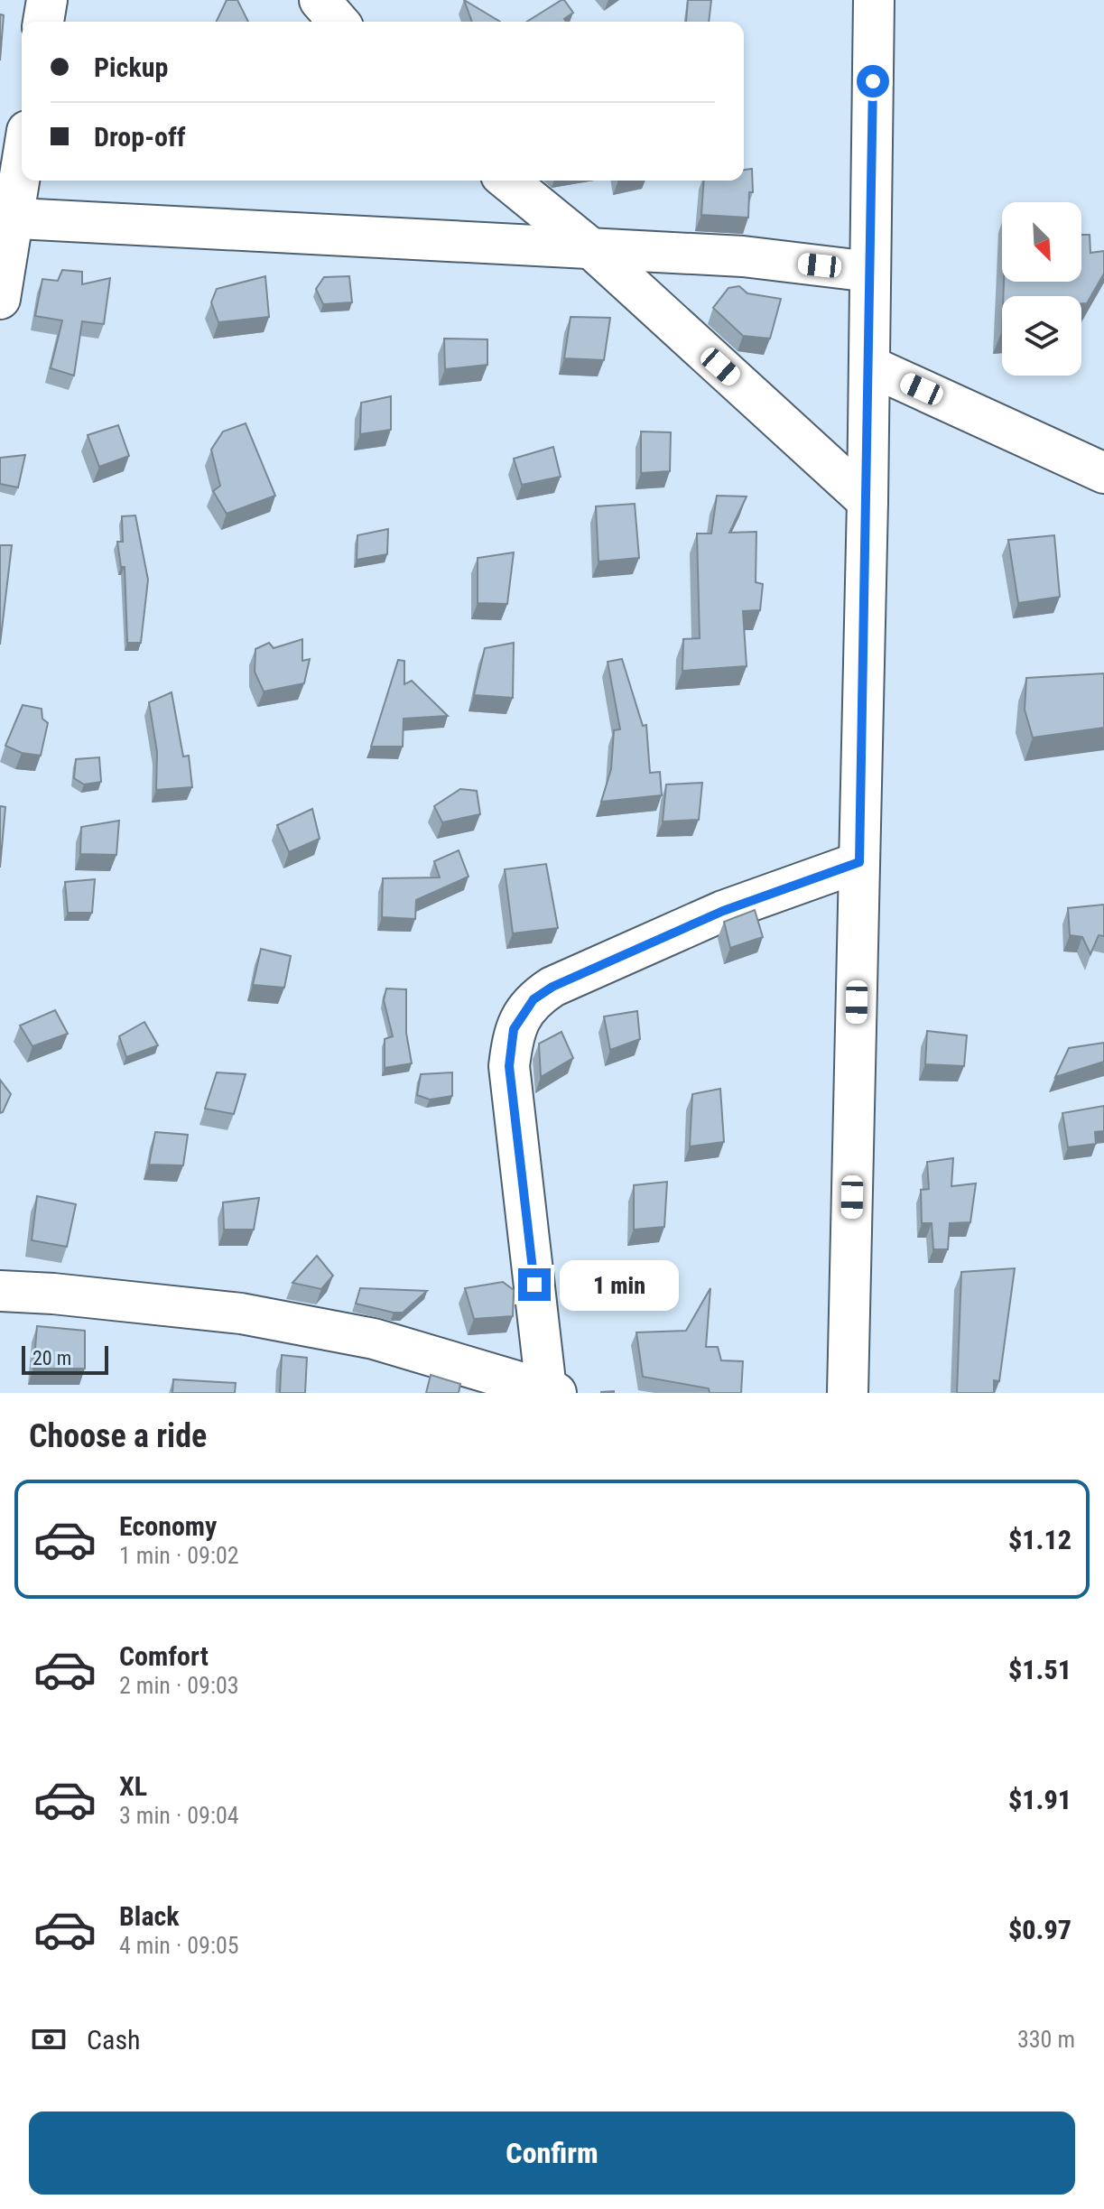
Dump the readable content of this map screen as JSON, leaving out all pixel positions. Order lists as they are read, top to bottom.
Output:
{
  "scale_bar": "20 m",
  "north": "bottom right",
  "page": {
    "banner": ["Pickup", "Drop-off"],
    "bubble": "1 min",
    "scale": "20 m",
    "heading": "Choose a ride",
    "list": [
      {
        "name": "Economy",
        "note": "1 min · 09:02",
        "value": "$1.12"
      },
      {
        "name": "Comfort",
        "note": "2 min · 09:03",
        "value": "$1.51"
      },
      {
        "name": "XL",
        "note": "3 min · 09:04",
        "value": "$1.91"
      },
      {
        "name": "Black",
        "note": "4 min · 09:05",
        "value": "$0.97"
      }
    ],
    "pay": ["Cash", "330 m"],
    "buttons": "Confirm"
  }
}
